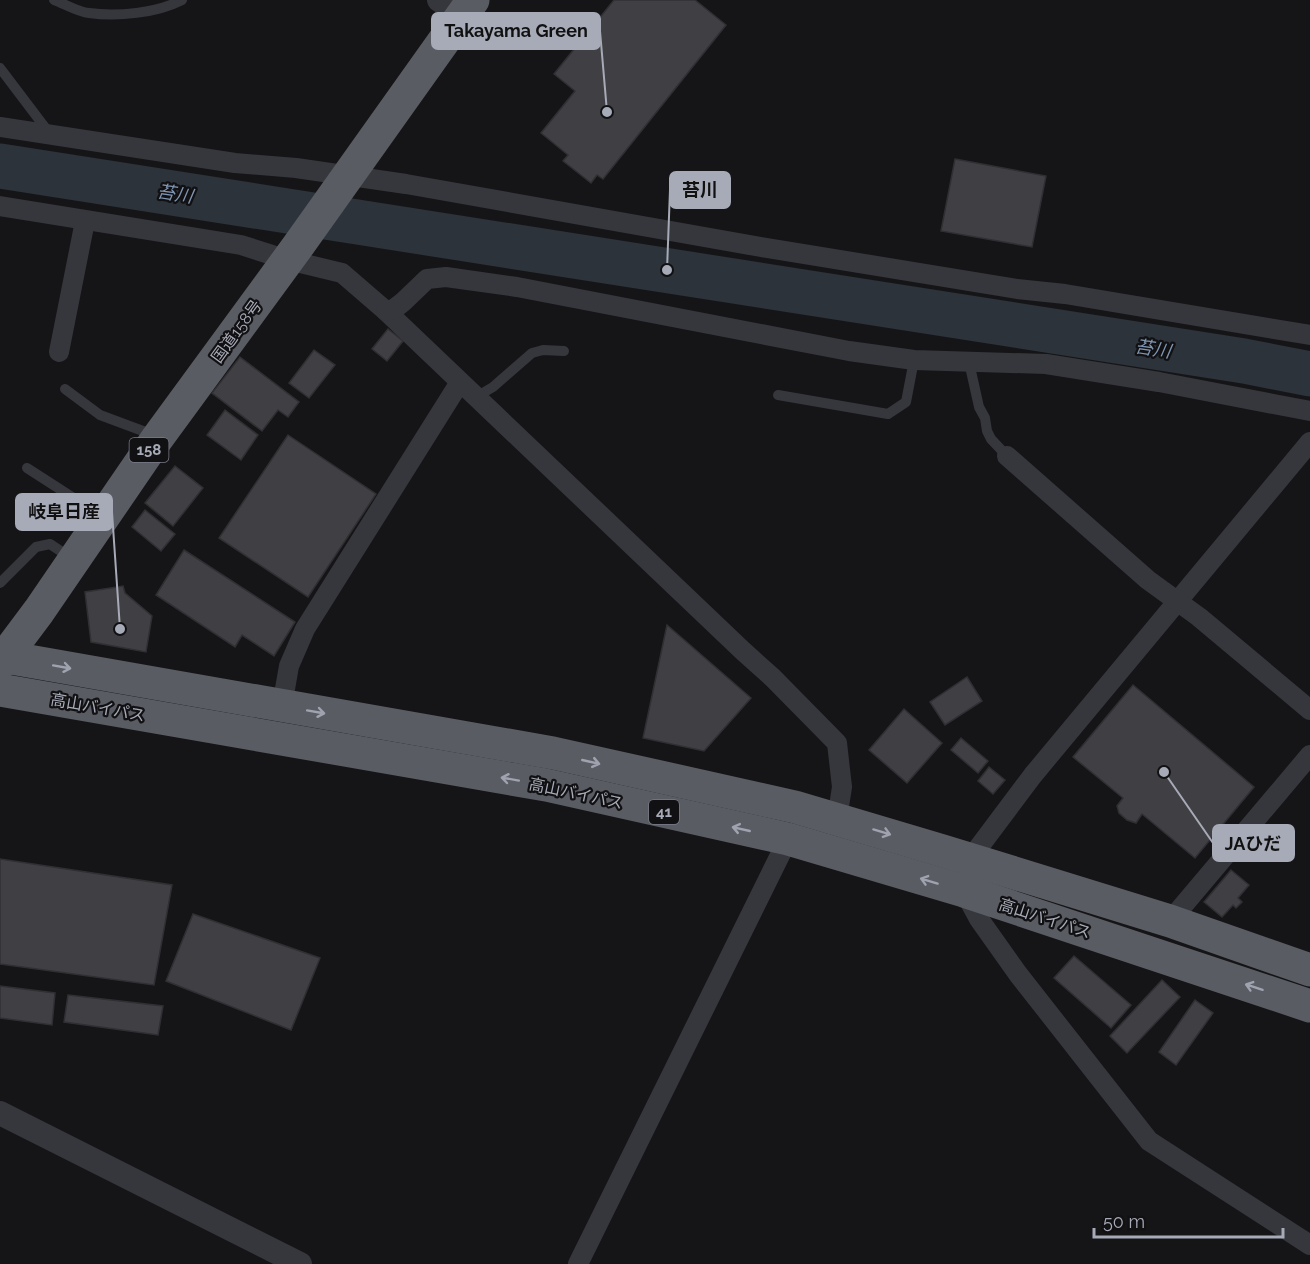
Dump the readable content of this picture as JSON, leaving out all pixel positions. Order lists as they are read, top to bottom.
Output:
{
  "streets": {
    "highway": [
      "国道158号",
      "158",
      "高山バイパス",
      "41"
    ]
  },
  "crossings": [
    ["国道158号", "高山バイパス"]
  ],
  "water": ["苔川"],
  "places": [
    "Takayama Green",
    "苔川",
    "岐阜日産",
    "JAひだ"
  ],
  "scale_bar": "50 m"
}
